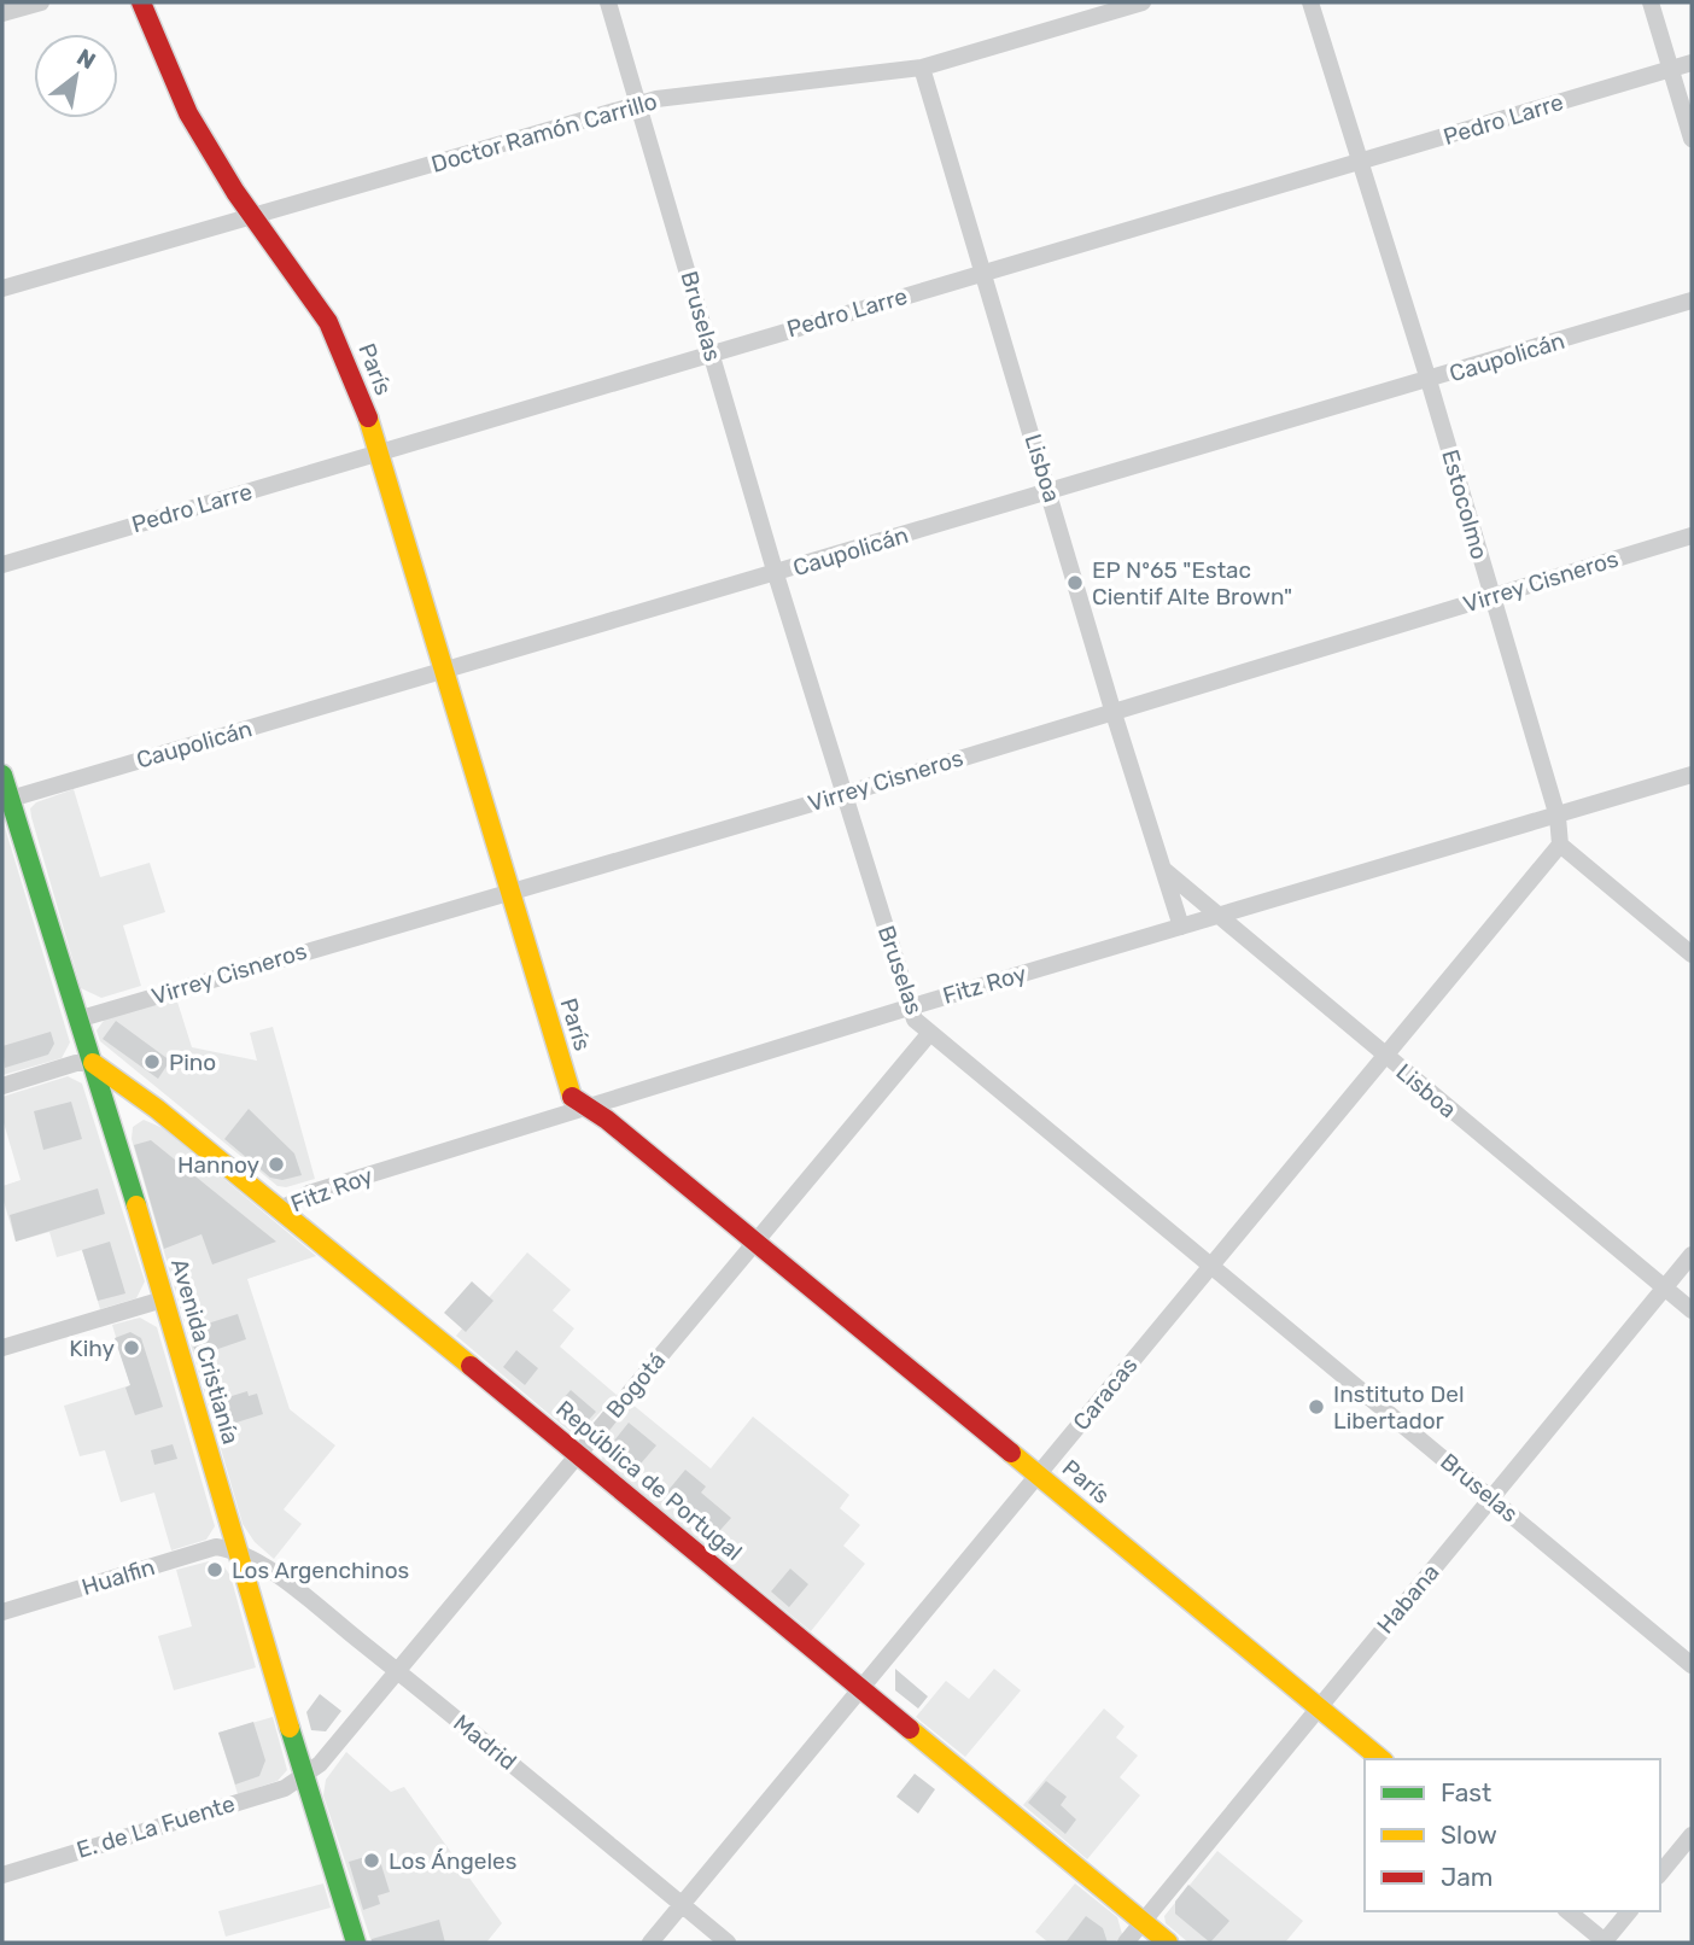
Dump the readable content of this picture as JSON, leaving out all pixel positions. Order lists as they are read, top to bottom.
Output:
{
  "streets": {
    "main road": ["París", "Avenida Cristianía", "República de Portugal"],
    "street": [
      "Pedro Larre",
      "Doctor Ramón Carrillo",
      "Bruselas",
      "Caupolicán",
      "Lisboa",
      "Estocolmo",
      "Virrey Cisneros",
      "Fitz Roy",
      "Bogotá",
      "Caracas",
      "Hualfin",
      "Habana",
      "Madrid",
      "E. de La Fuente"
    ]
  },
  "crossings": [
    ["Pedro Larre", "Bruselas"],
    ["Pedro Larre", "París"],
    ["Pedro Larre", "Lisboa"],
    ["Pedro Larre", "Estocolmo"],
    ["Doctor Ramón Carrillo", "Bruselas"],
    ["Doctor Ramón Carrillo", "París"],
    ["Doctor Ramón Carrillo", "Lisboa"],
    ["Bruselas", "Caupolicán"],
    ["Bruselas", "Virrey Cisneros"],
    ["Bruselas", "Fitz Roy"],
    ["Bruselas", "Bogotá"],
    ["Bruselas", "Caracas"],
    ["Bruselas", "Habana"],
    ["Caupolicán", "París"],
    ["Caupolicán", "Lisboa"],
    ["Caupolicán", "Estocolmo"],
    ["Caupolicán", "Avenida Cristianía"],
    ["París", "Virrey Cisneros"],
    ["París", "Fitz Roy"],
    ["París", "Bogotá"],
    ["París", "Caracas"],
    ["París", "Habana"],
    ["Lisboa", "Virrey Cisneros"],
    ["Lisboa", "Fitz Roy"],
    ["Lisboa", "Caracas"],
    ["Lisboa", "Habana"],
    ["Estocolmo", "Virrey Cisneros"],
    ["Estocolmo", "Fitz Roy"],
    ["Estocolmo", "Caracas"],
    ["Virrey Cisneros", "Avenida Cristianía"],
    ["Fitz Roy", "República de Portugal"],
    ["Avenida Cristianía", "Bogotá"],
    ["Avenida Cristianía", "República de Portugal"],
    ["Avenida Cristianía", "Hualfin"],
    ["Avenida Cristianía", "Madrid"],
    ["Avenida Cristianía", "E. de La Fuente"],
    ["Bogotá", "República de Portugal"],
    ["Bogotá", "Madrid"],
    ["Bogotá", "E. de La Fuente"],
    ["Caracas", "República de Portugal"],
    ["Caracas", "Madrid"],
    ["República de Portugal", "Habana"],
    ["Hualfin", "Madrid"]
  ],
  "places": [
    "EP Nº65 \"Estac Cientif Alte Brown\"",
    "Pino",
    "Hannoy",
    "Kihy",
    "Instituto Del Libertador",
    "Los Argenchinos",
    "Los Ángeles"
  ],
  "legend": ["Fast", "Slow", "Jam"],
  "north": "top right"
}
